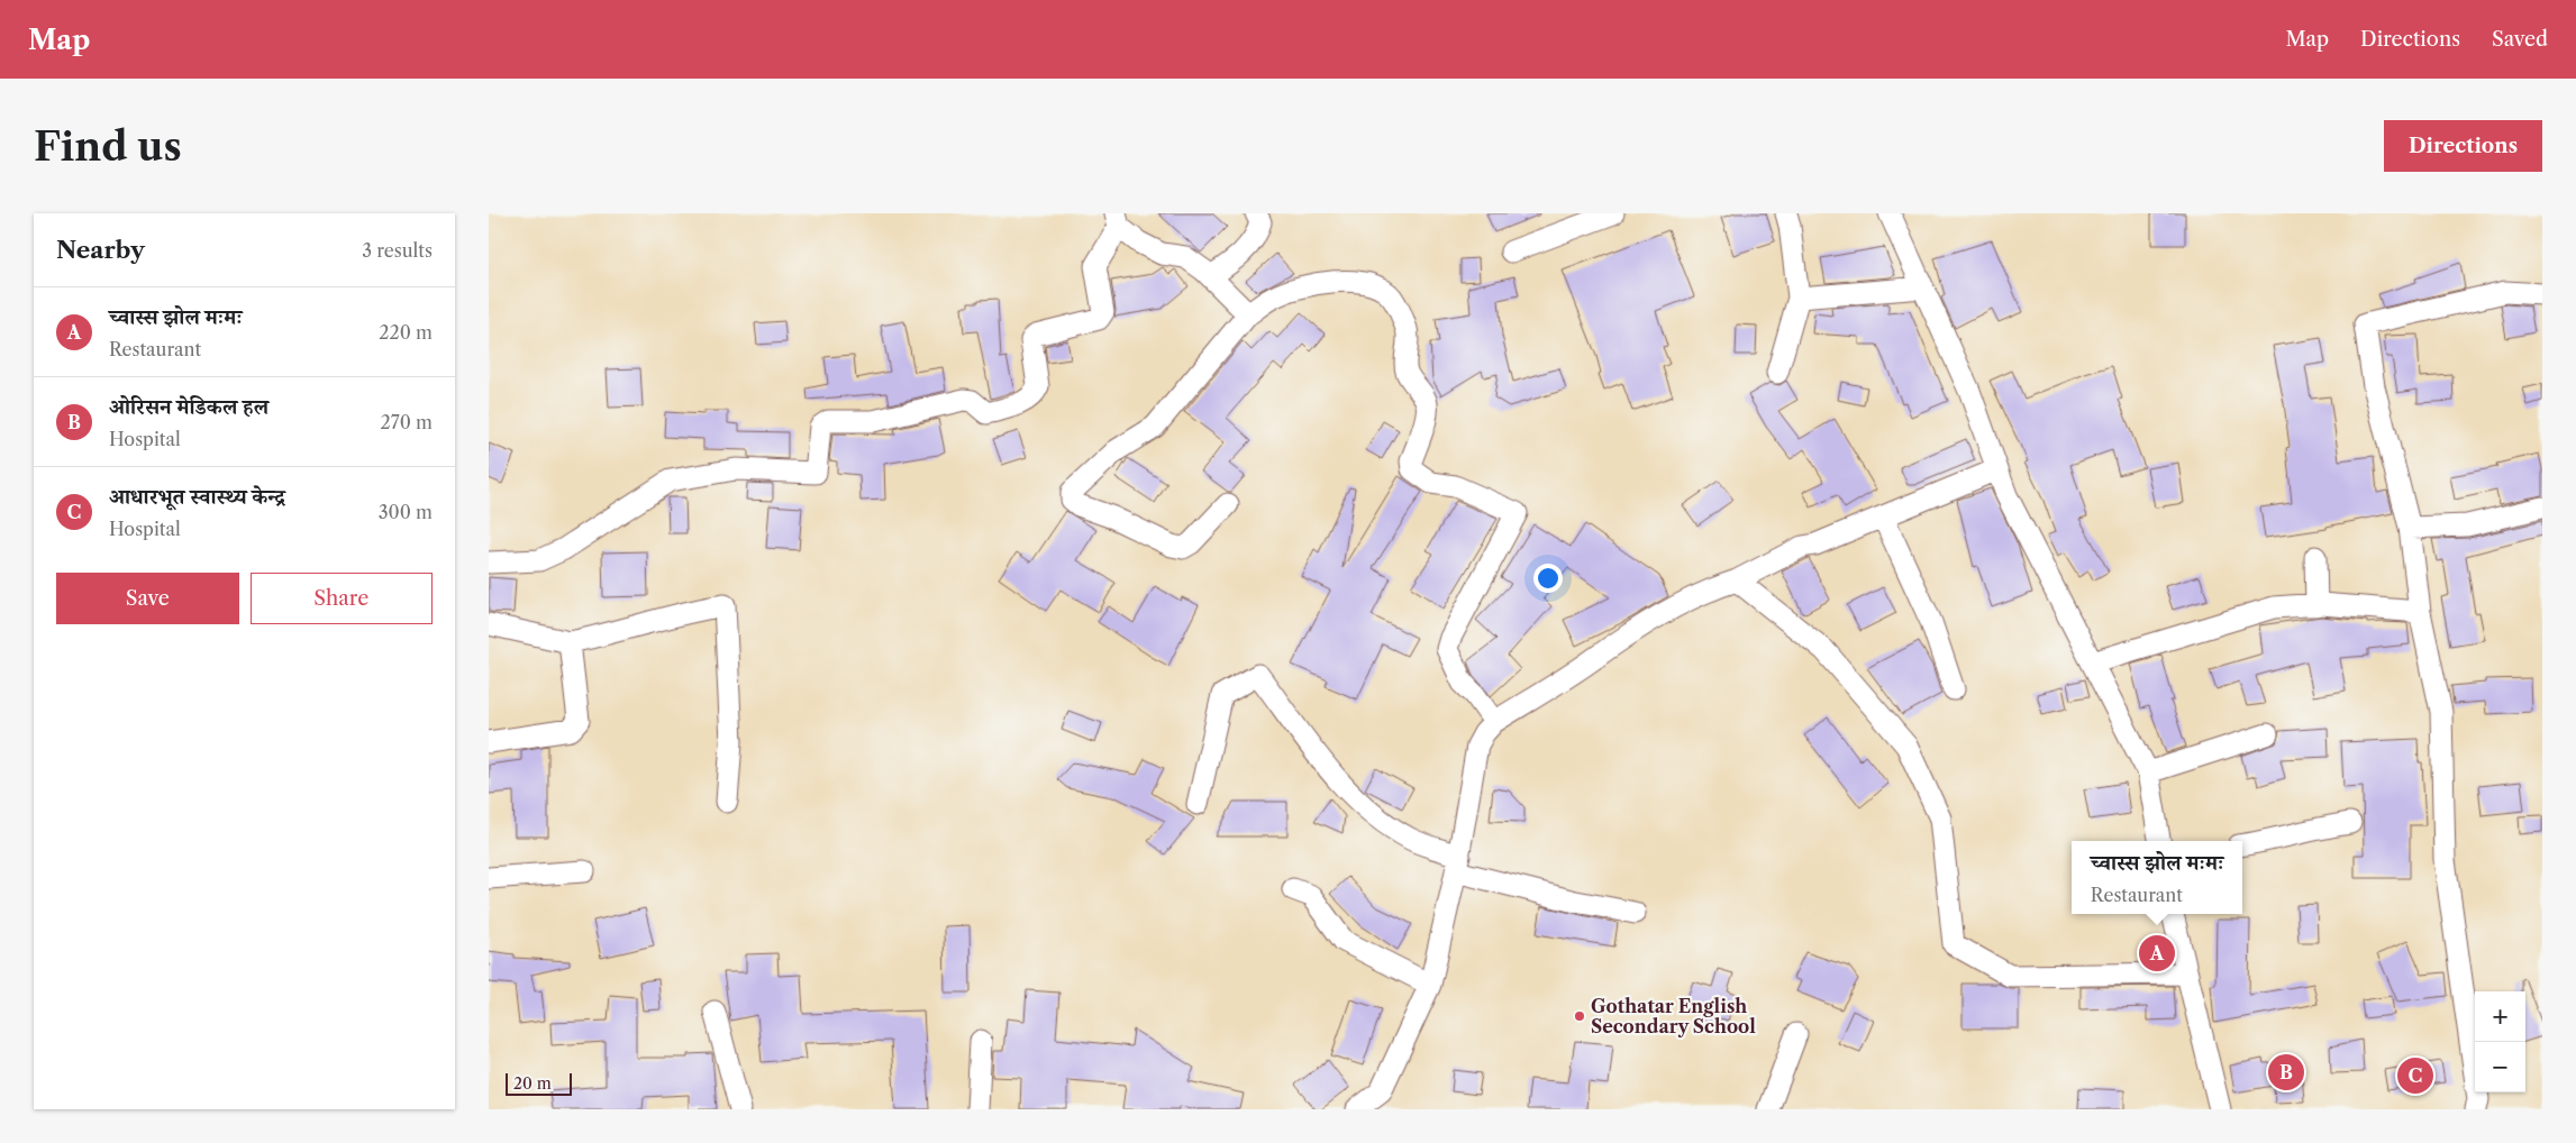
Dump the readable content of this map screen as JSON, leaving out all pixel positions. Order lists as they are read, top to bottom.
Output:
{
  "places": ["Gothatar English Secondary School"],
  "scale_bar": "20 m",
  "page": {
    "header": "Map",
    "nav": ["Map", "Directions", "Saved"],
    "buttons": [
      "Directions",
      ["Save", "Share"]
    ],
    "title": "Find us",
    "heading": ["Nearby", "3 results"],
    "list": [
      {
        "mark": "A",
        "name": "च्वास्स झोल मःमः",
        "note": "Restaurant",
        "value": "220 m"
      },
      {
        "mark": "B",
        "name": "ओरिसन मेडिकल हल",
        "note": "Hospital",
        "value": "270 m"
      },
      {
        "mark": "C",
        "name": "आधारभूत स्वास्थ्य केन्द्र",
        "note": "Hospital",
        "value": "300 m"
      }
    ],
    "popup": ["च्वास्स झोल मःमः", "Restaurant"],
    "pins": ["A", "B", "C"],
    "map_buttons": ["+", "−"],
    "scale": "20 m"
  }
}
